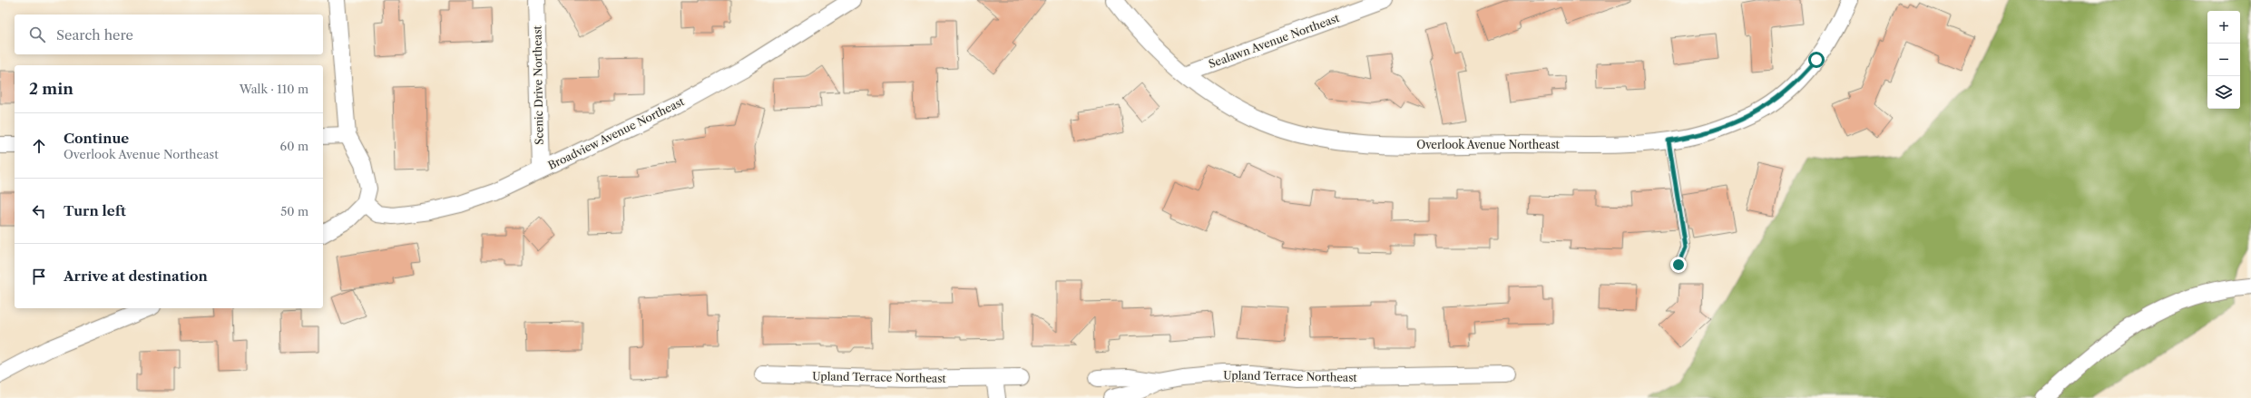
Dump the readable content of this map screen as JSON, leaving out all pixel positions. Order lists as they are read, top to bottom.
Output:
{
  "streets": {
    "street": [
      "Sealawn Avenue Northeast",
      "Scenic Drive Northeast",
      "Broadview Avenue Northeast",
      "Overlook Avenue Northeast",
      "Upland Terrace Northeast"
    ]
  },
  "crossings": [
    ["Sealawn Avenue Northeast", "Overlook Avenue Northeast"],
    ["Scenic Drive Northeast", "Broadview Avenue Northeast"]
  ],
  "page": {
    "map_buttons": ["+", "−"],
    "search": "Search here",
    "heading": ["2 min", "Walk · 110 m"],
    "list": [
      ["Continue", "Overlook Avenue Northeast", "60 m"],
      ["Turn left", "50 m"],
      "Arrive at destination"
    ]
  }
}
